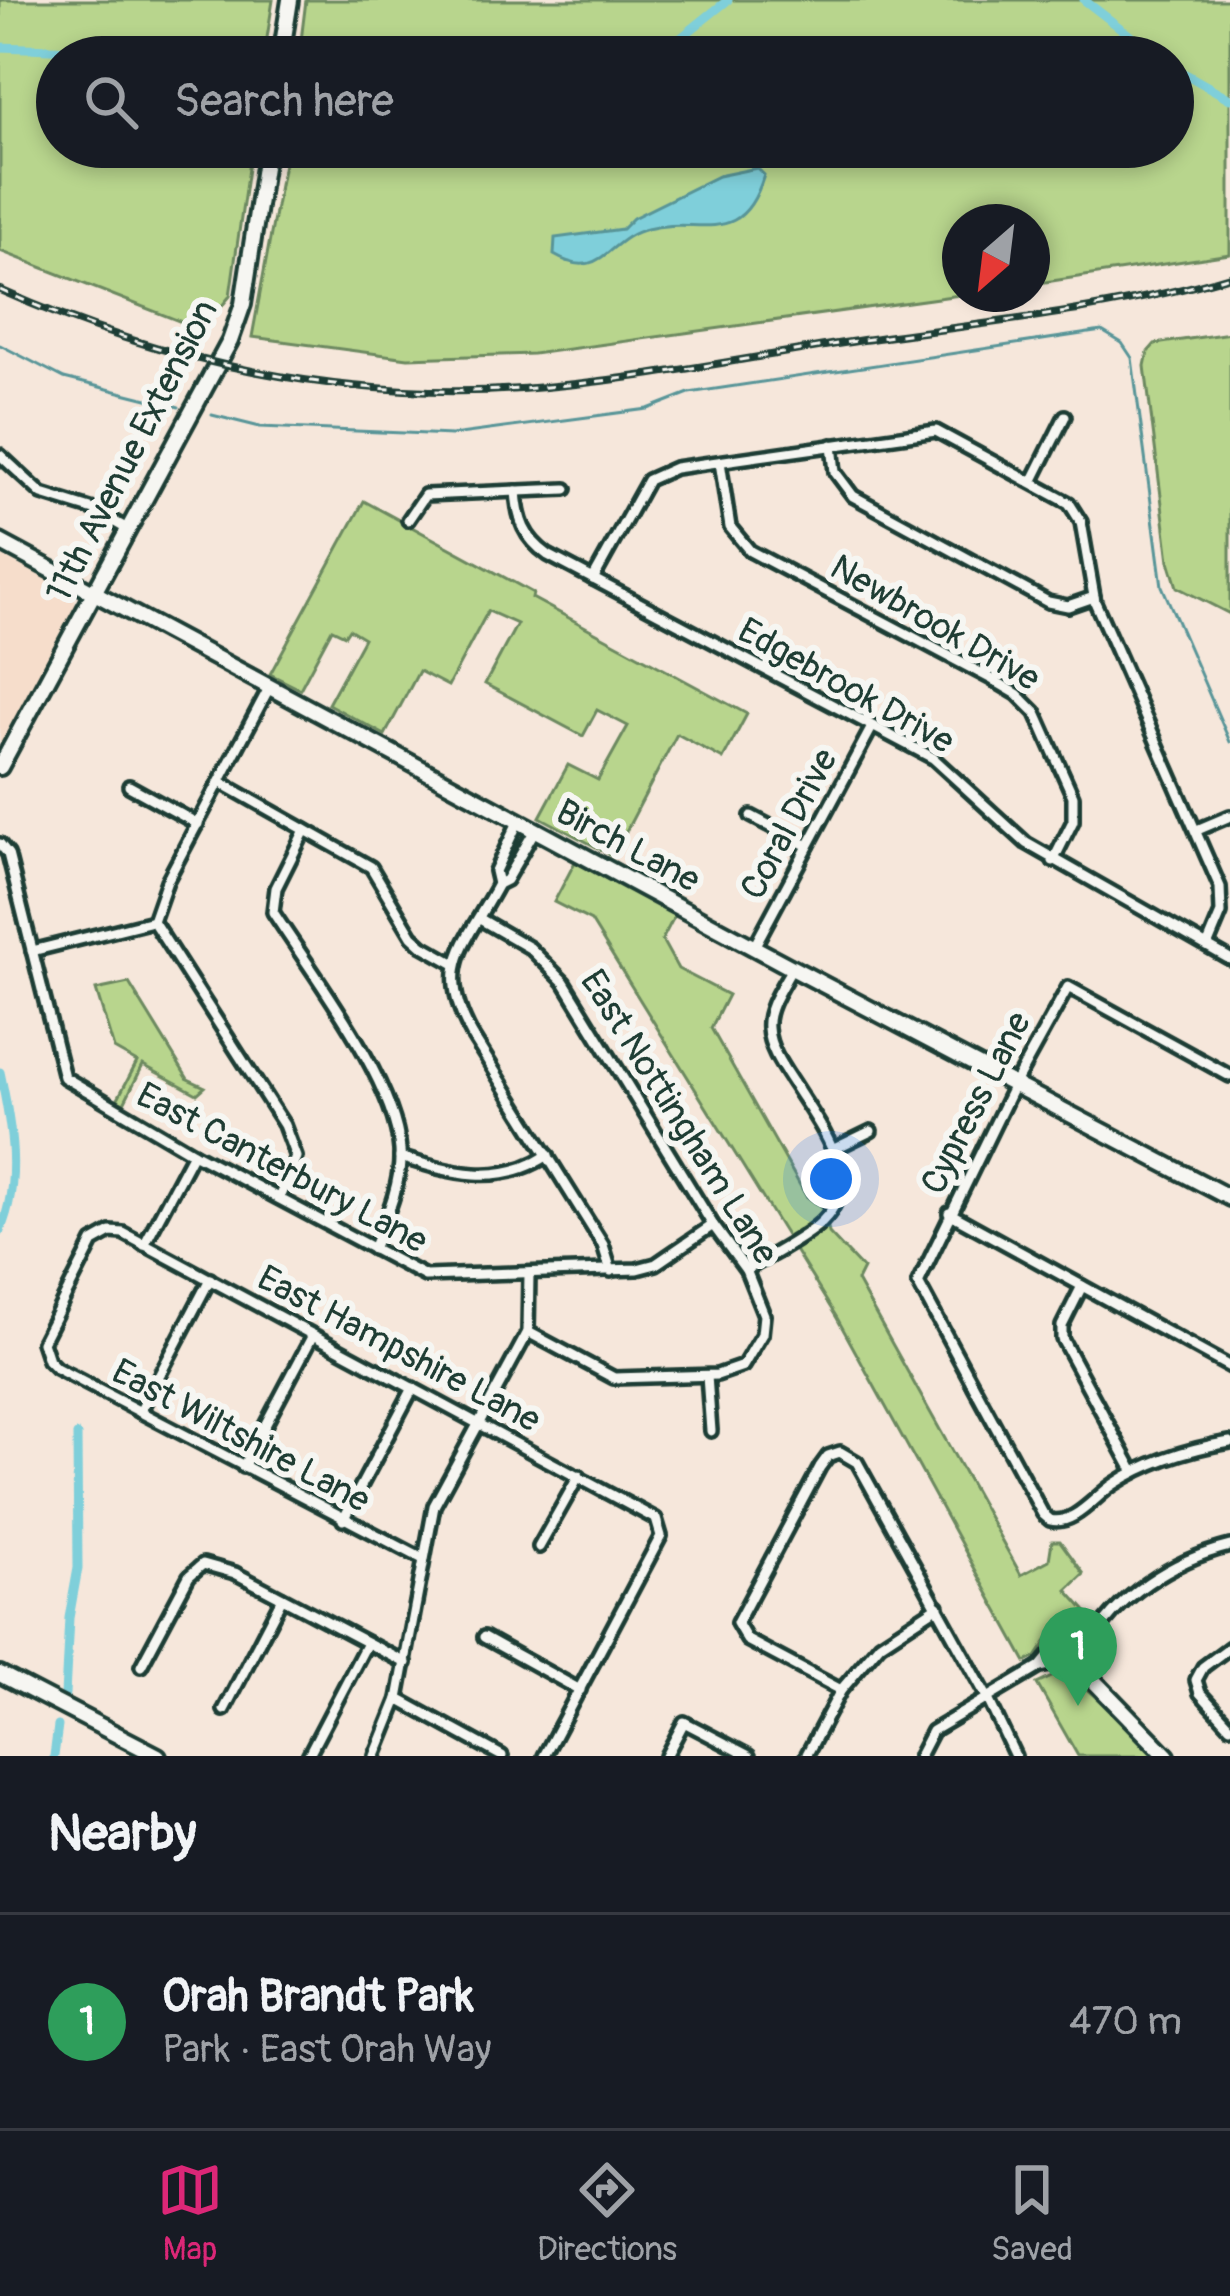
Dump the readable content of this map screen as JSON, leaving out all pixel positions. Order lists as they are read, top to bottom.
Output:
{
  "streets": {
    "street": [
      "11th Avenue Extension",
      "Newbrook Drive",
      "Edgebrook Drive",
      "Coral Drive",
      "Birch Lane",
      "Cypress Lane",
      "East Nottingham Lane",
      "East Canterbury Lane",
      "East Hampshire Lane",
      "East Wiltshire Lane"
    ]
  },
  "crossings": [
    ["11th Avenue Extension", "Birch Lane"],
    ["Newbrook Drive", "Edgebrook Drive"],
    ["Edgebrook Drive", "Coral Drive"],
    ["Coral Drive", "Birch Lane"],
    ["Birch Lane", "Cypress Lane"],
    ["East Nottingham Lane", "East Canterbury Lane"],
    ["East Hampshire Lane", "East Wiltshire Lane"]
  ],
  "north": "bottom left",
  "page": {
    "search": "Search here",
    "pins": "1",
    "heading": "Nearby",
    "list": [
      {
        "mark": "1",
        "name": "Orah Brandt Park",
        "note": "Park · East Orah Way",
        "value": "470 m"
      }
    ],
    "nav": ["Map", "Directions", "Saved"]
  }
}
